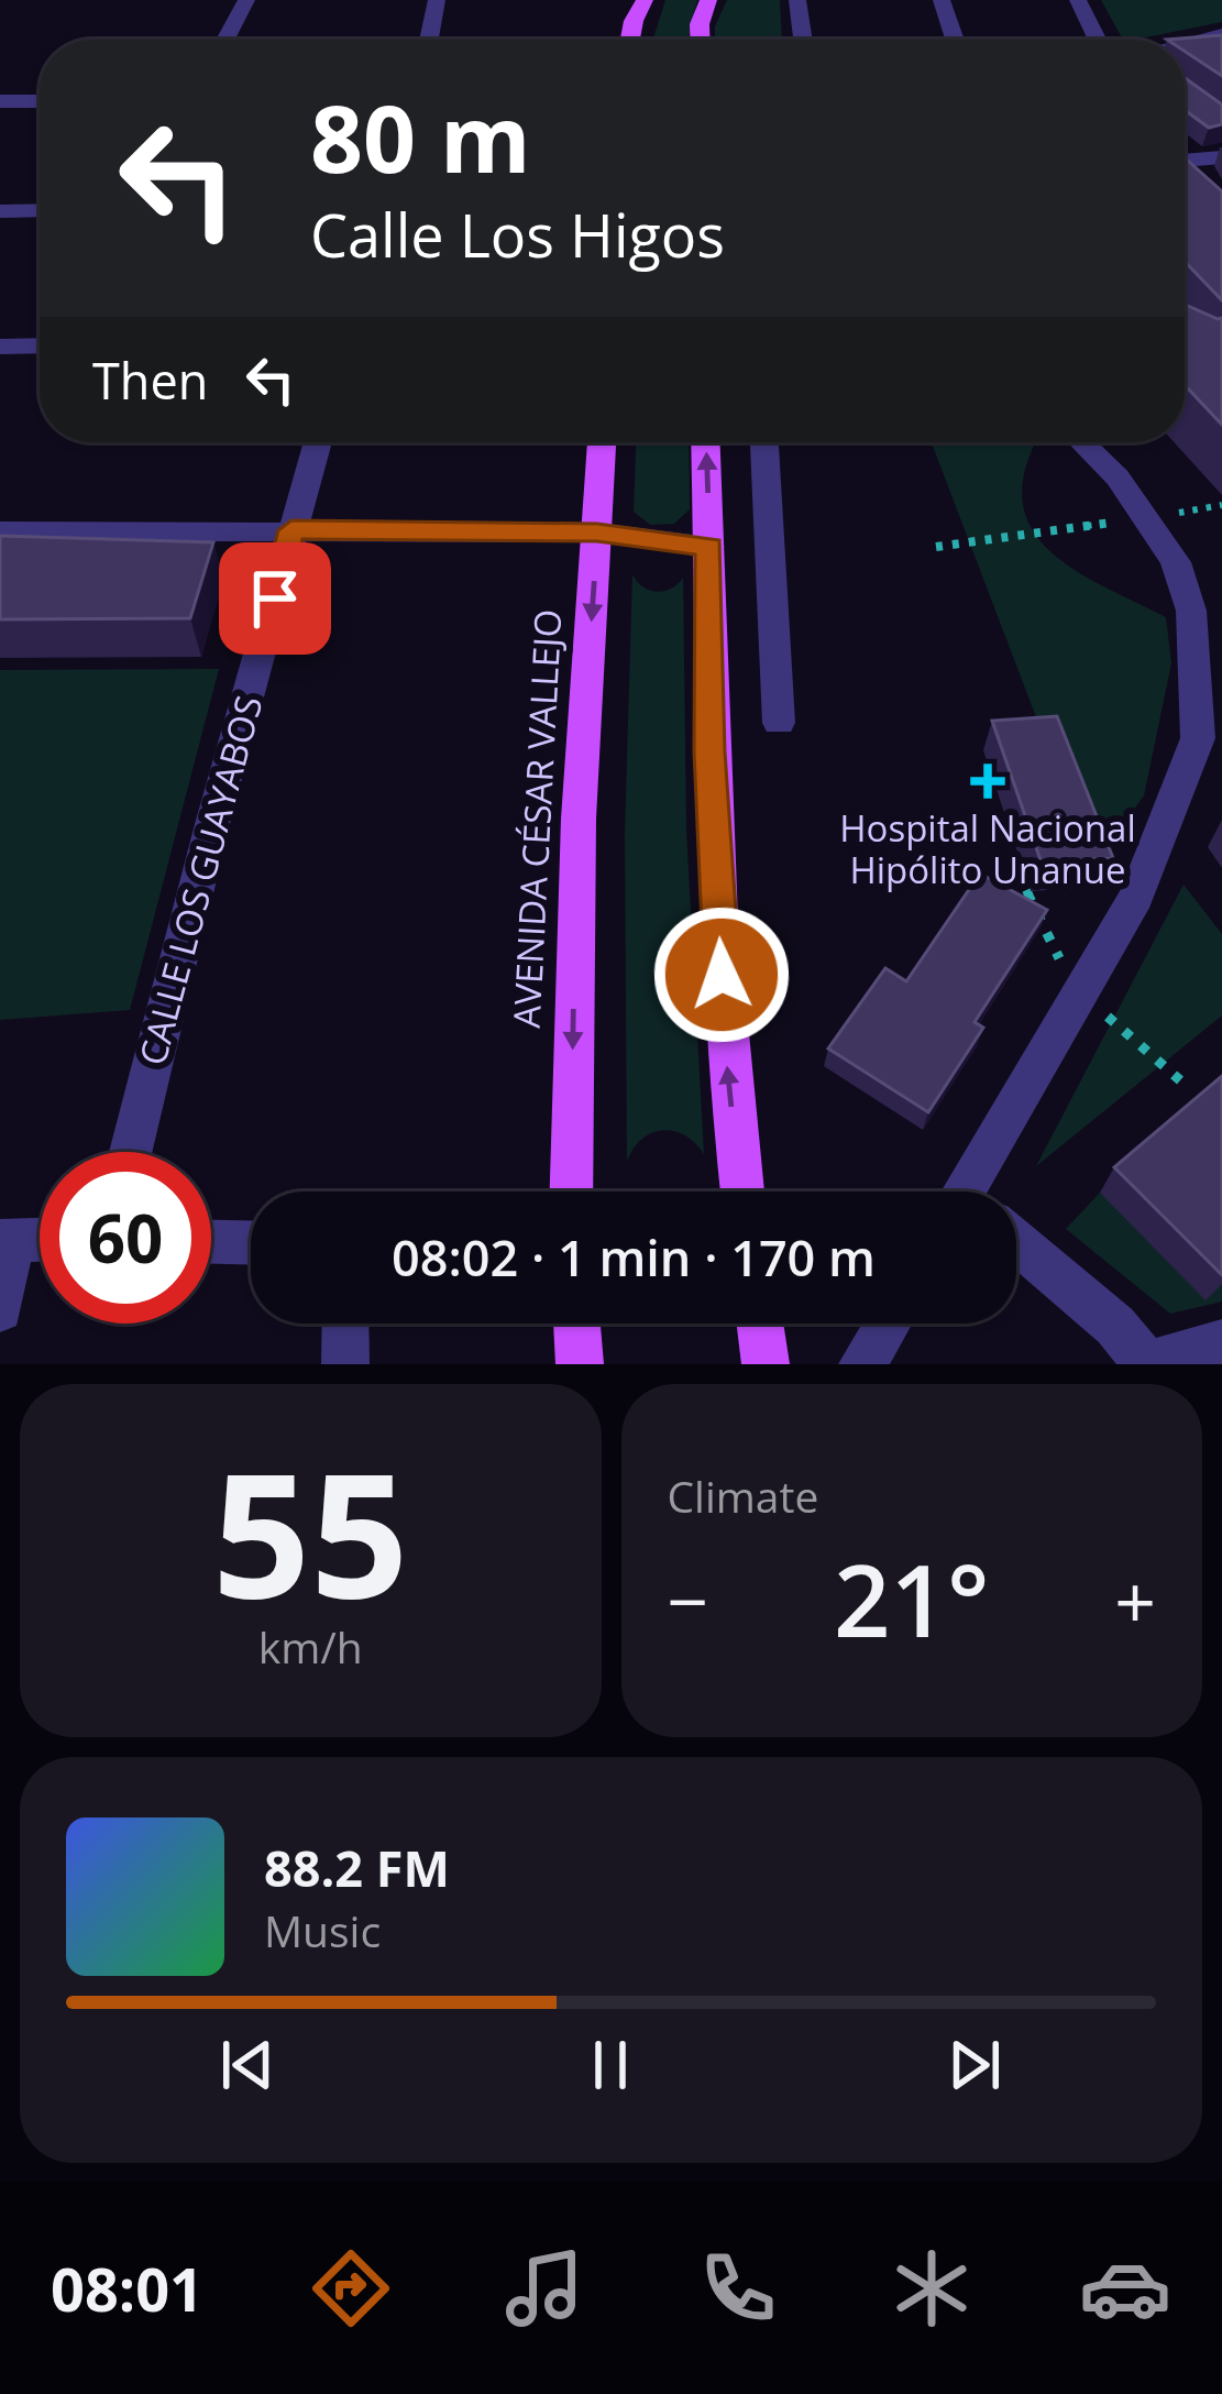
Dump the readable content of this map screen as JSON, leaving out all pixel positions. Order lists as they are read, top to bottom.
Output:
{
  "streets": {
    "main road": ["AVENIDA CÉSAR VALLEJO"],
    "street": ["CALLE LOS GUAYABOS"]
  },
  "places": {
    "health": ["Hospital Nacional Hipólito Unanue"]
  },
  "page": {
    "turn": ["80 m", "Calle Los Higos"],
    "then": "Then",
    "limit": "60",
    "trip": "08:02 · 1 min · 170 m",
    "tile": [
      ["55", "km/h"],
      "Climate"
    ],
    "heat": ["−", "21°", "+"],
    "song": ["88.2 FM", "Music"],
    "tabs": "08:01"
  }
}
